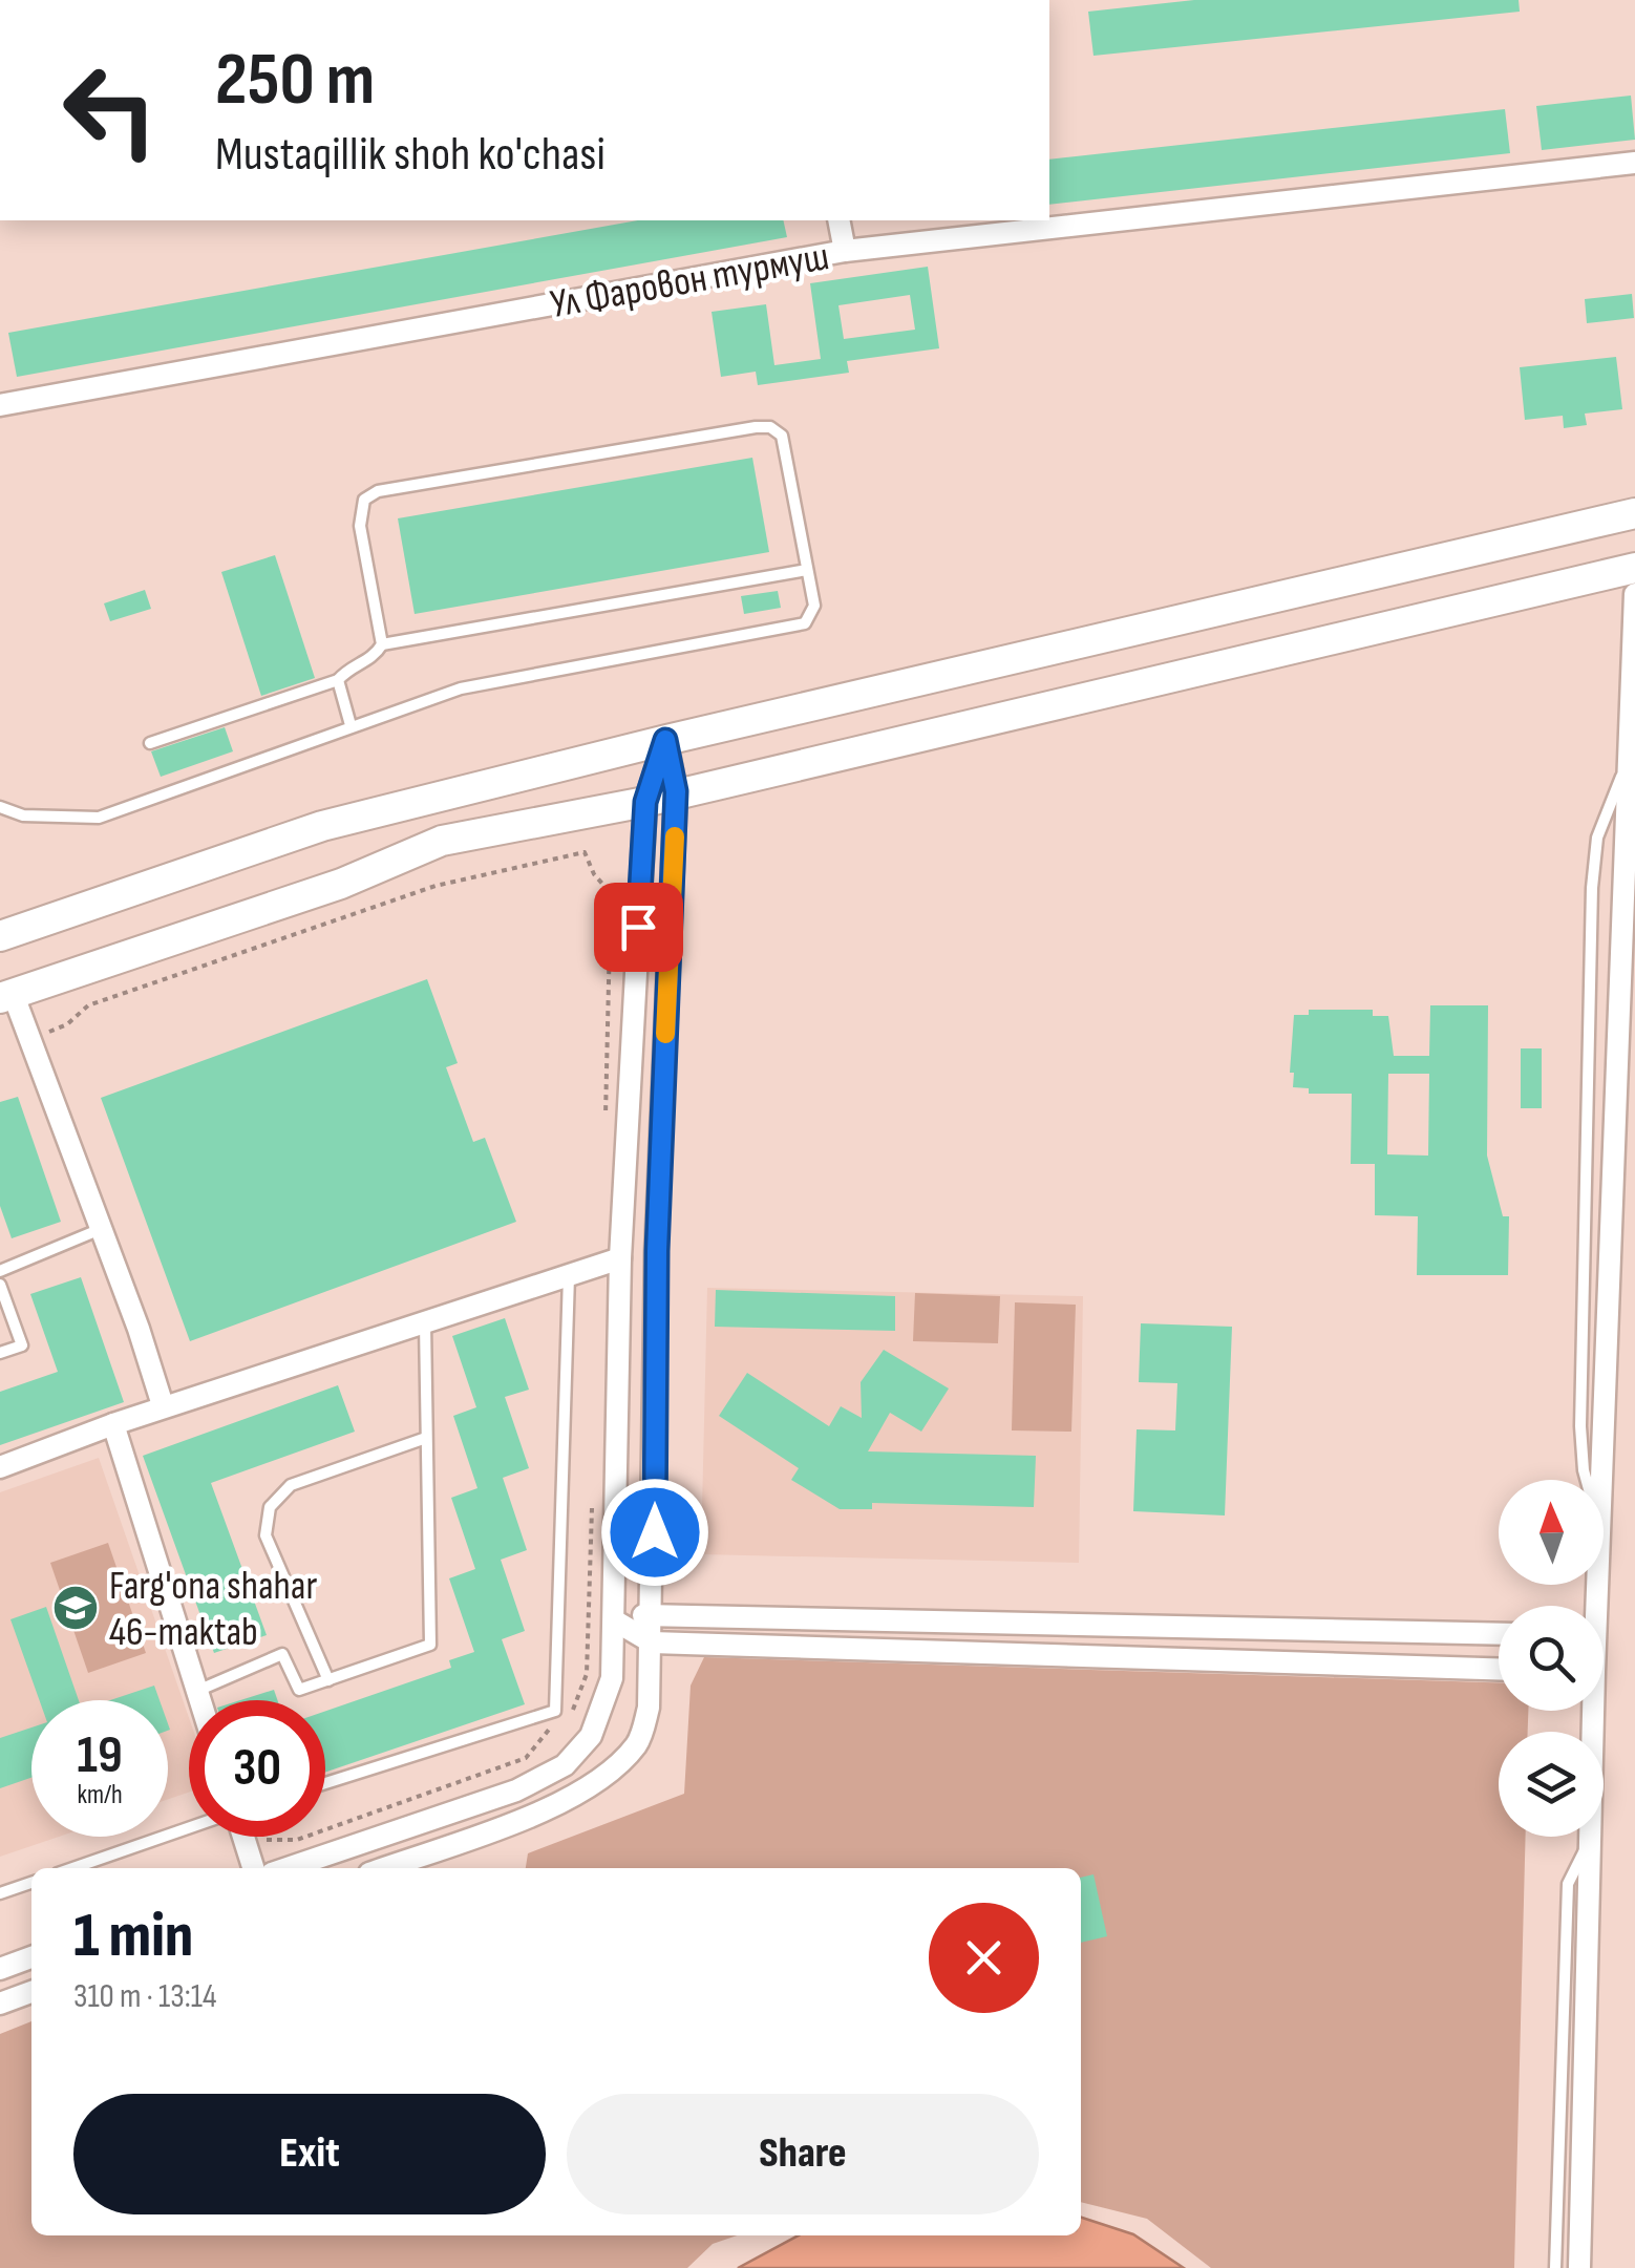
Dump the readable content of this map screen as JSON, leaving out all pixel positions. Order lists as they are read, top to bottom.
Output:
{
  "streets": {
    "street": ["Ул Фаровон турмуш"]
  },
  "places": {
    "school or university": ["Farg'ona shahar 46-maktab"]
  },
  "north": "top",
  "page": {
    "turn": ["250 m", "Mustaqillik shoh ko'chasi"],
    "speed": "19 km/h",
    "limit": "30",
    "heading": ["1 min", "310 m · 13:14"],
    "buttons": ["Exit", "Share"]
  }
}
